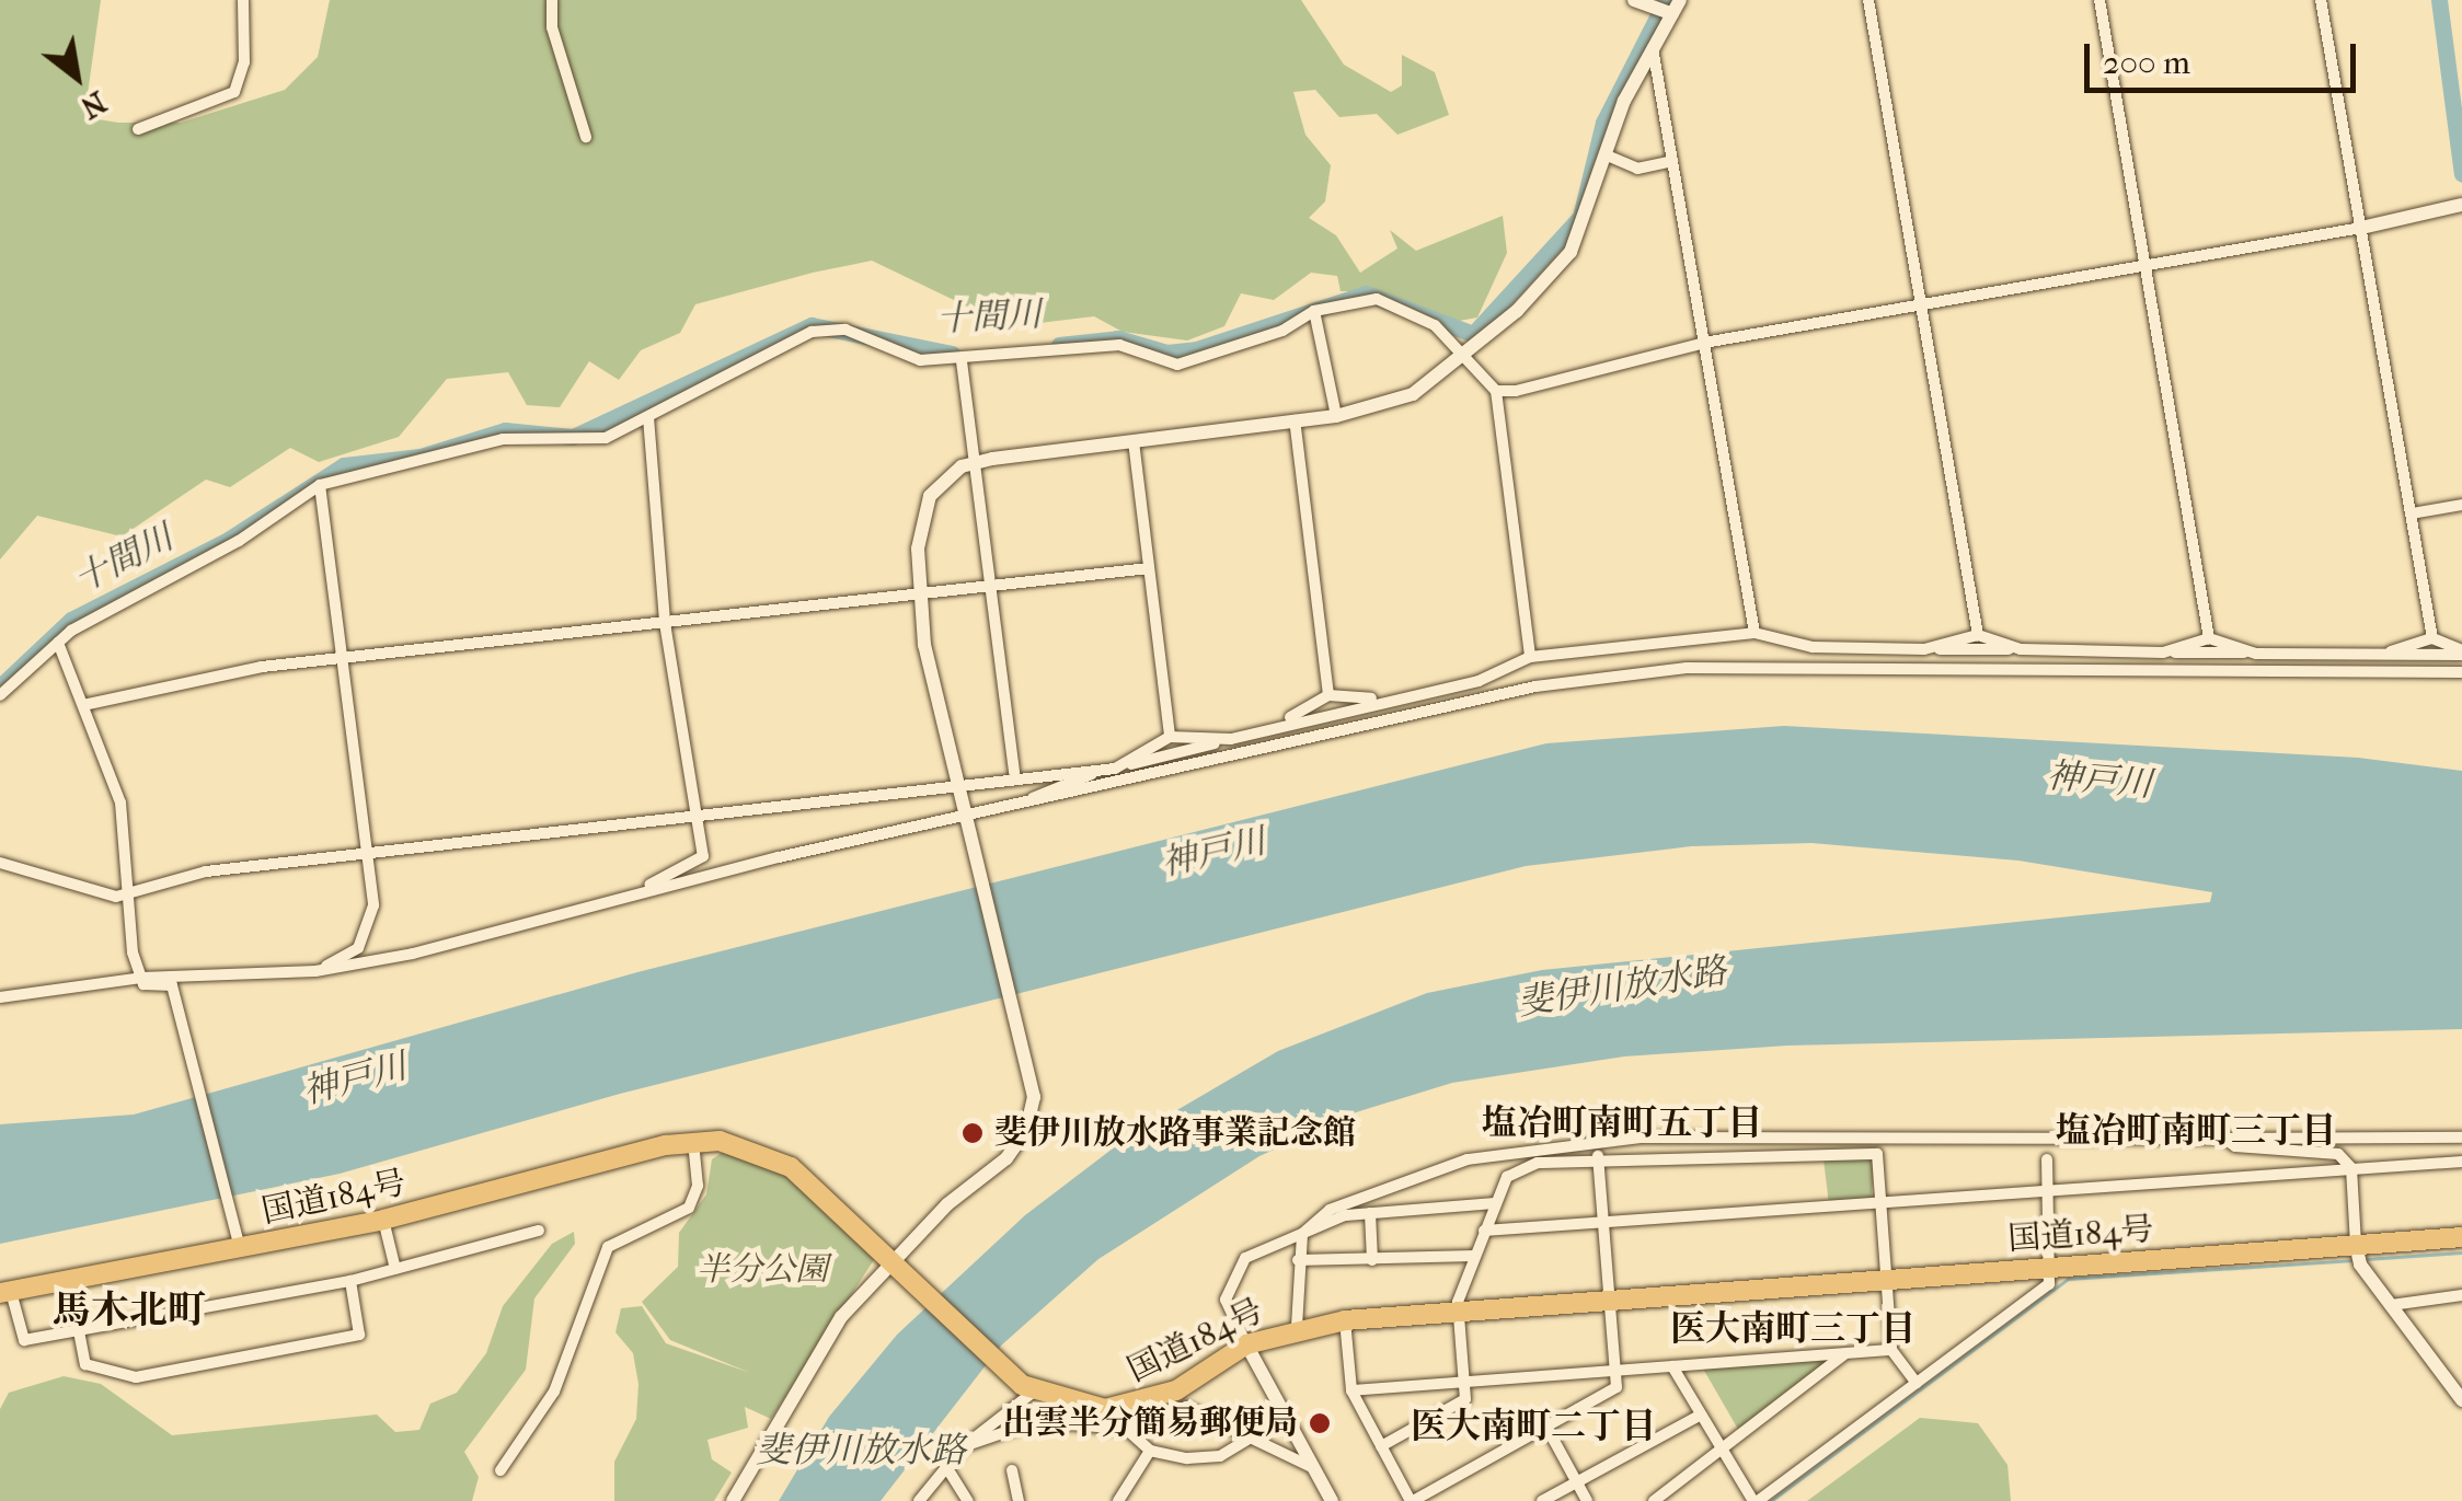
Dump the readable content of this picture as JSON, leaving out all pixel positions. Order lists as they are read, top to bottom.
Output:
{
  "streets": {
    "highway": ["国道184号"]
  },
  "districts": [
    "塩冶町南町五丁目",
    "塩冶町南町三丁目",
    "馬木北町",
    "医大南町三丁目",
    "医大南町二丁目"
  ],
  "water": ["十間川", "神戸川", "斐伊川放水路"],
  "parks": ["半分公園"],
  "places": ["斐伊川放水路事業記念館", "出雲半分簡易郵便局"],
  "scale_bar": "200 m",
  "north": "bottom right"
}
